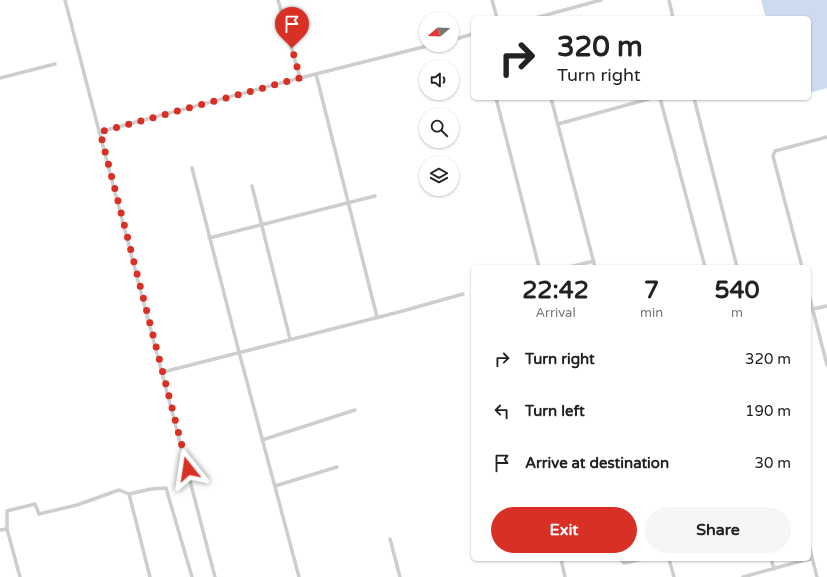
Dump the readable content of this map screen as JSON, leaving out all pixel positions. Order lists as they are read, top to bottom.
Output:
{
  "north": "left",
  "page": {
    "turn": ["320 m", "Turn right"],
    "eta": [
      "22:42",
      "Arrival",
      "7",
      "min",
      "540",
      "m"
    ],
    "list": [
      {
        "name": "Turn right",
        "value": "320 m"
      },
      {
        "name": "Turn left",
        "value": "190 m"
      },
      {
        "name": "Arrive at destination",
        "value": "30 m"
      }
    ],
    "buttons": ["Exit", "Share"]
  }
}
